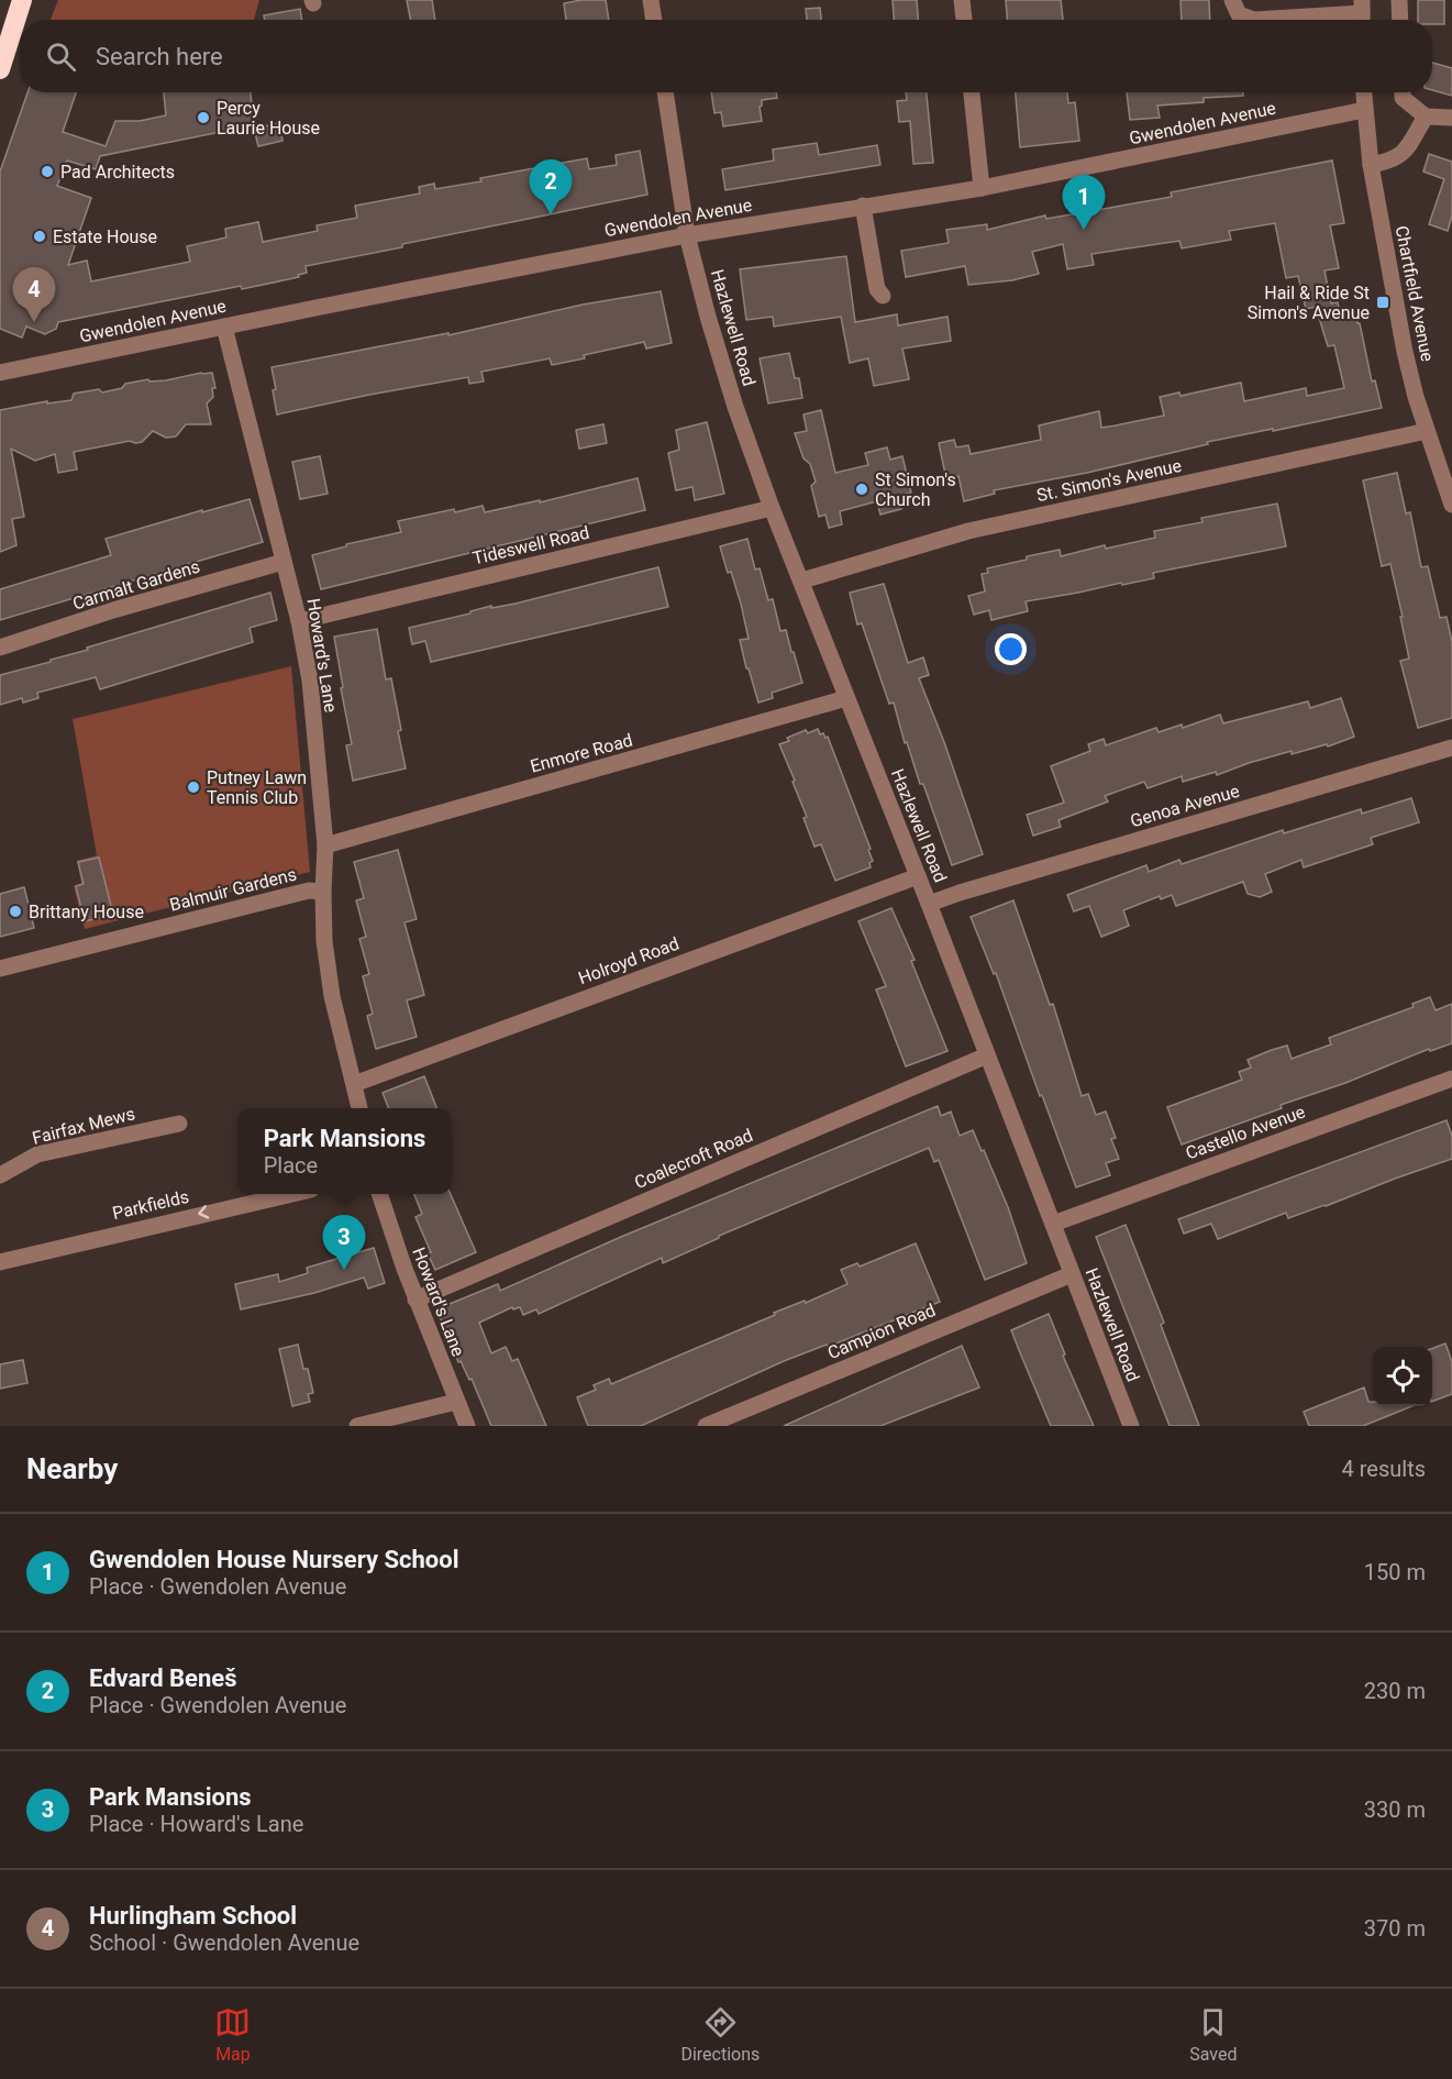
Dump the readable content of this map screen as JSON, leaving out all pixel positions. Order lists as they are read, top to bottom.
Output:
{
  "streets": {
    "street": [
      "Gwendolen Avenue",
      "Chartfield Avenue",
      "Hazlewell Road",
      "St. Simon's Avenue",
      "Tideswell Road",
      "Carmalt Gardens",
      "Howard's Lane",
      "Enmore Road",
      "Genoa Avenue",
      "Balmuir Gardens",
      "Holroyd Road",
      "Fairfax Mews",
      "Castello Avenue",
      "Coalecroft Road",
      "Parkfields",
      "Campion Road"
    ]
  },
  "crossings": [
    ["Gwendolen Avenue", "Chartfield Avenue"],
    ["Gwendolen Avenue", "Hazlewell Road"],
    ["Gwendolen Avenue", "Howard's Lane"],
    ["Chartfield Avenue", "St. Simon's Avenue"],
    ["Hazlewell Road", "St. Simon's Avenue"],
    ["Hazlewell Road", "Tideswell Road"],
    ["Hazlewell Road", "Enmore Road"],
    ["Hazlewell Road", "Genoa Avenue"],
    ["Hazlewell Road", "Holroyd Road"],
    ["Hazlewell Road", "Castello Avenue"],
    ["Hazlewell Road", "Coalecroft Road"],
    ["Hazlewell Road", "Campion Road"],
    ["Tideswell Road", "Howard's Lane"],
    ["Carmalt Gardens", "Howard's Lane"],
    ["Howard's Lane", "Enmore Road"],
    ["Howard's Lane", "Balmuir Gardens"],
    ["Howard's Lane", "Holroyd Road"],
    ["Howard's Lane", "Coalecroft Road"]
  ],
  "one_way": ["Parkfields"],
  "places": {
    "other": [
      "Percy Laurie House",
      "Pad Architects",
      "Estate House",
      "St Simon's Church",
      "Putney Lawn Tennis Club",
      "Brittany House"
    ],
    "transit": ["Hail & Ride St Simon's Avenue"]
  },
  "page": {
    "search": "Search here",
    "pins": [
      "2",
      "1",
      "4",
      "3"
    ],
    "popup": ["Park Mansions", "Place"],
    "heading": ["Nearby", "4 results"],
    "list": [
      {
        "mark": "1",
        "name": "Gwendolen House Nursery School",
        "note": "Place · Gwendolen Avenue",
        "value": "150 m"
      },
      {
        "mark": "2",
        "name": "Edvard Beneš",
        "note": "Place · Gwendolen Avenue",
        "value": "230 m"
      },
      {
        "mark": "3",
        "name": "Park Mansions",
        "note": "Place · Howard's Lane",
        "value": "330 m"
      },
      {
        "mark": "4",
        "name": "Hurlingham School",
        "note": "School · Gwendolen Avenue",
        "value": "370 m"
      }
    ],
    "nav": ["Map", "Directions", "Saved"]
  }
}
